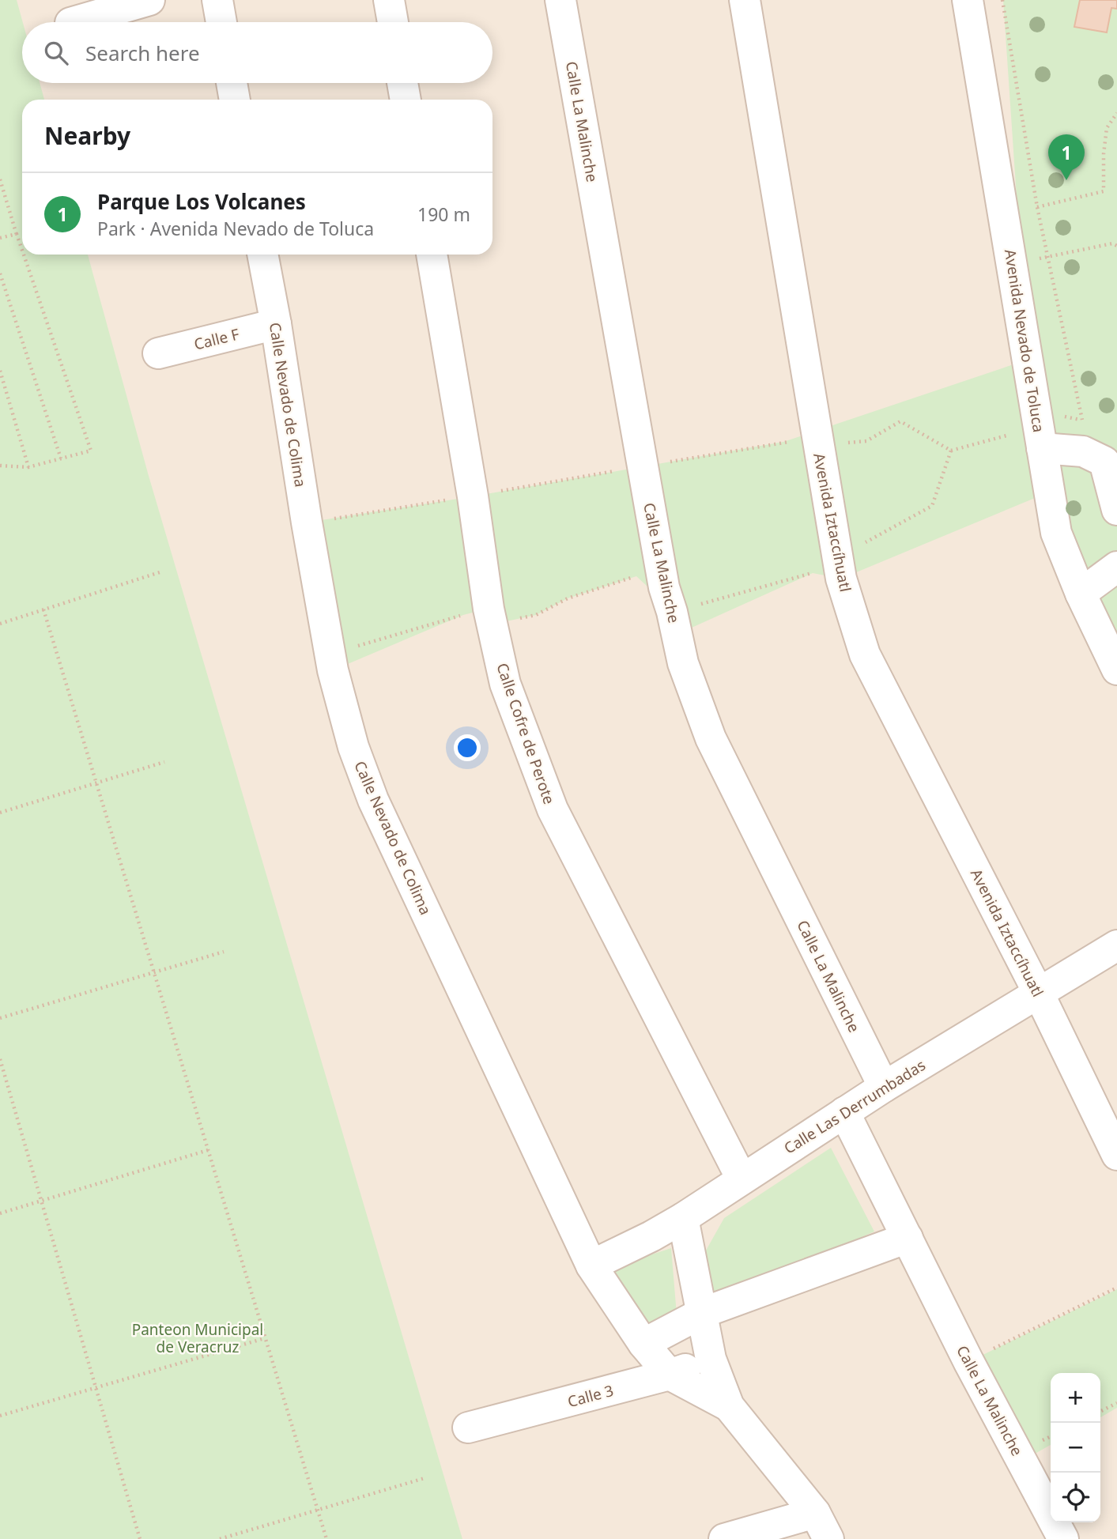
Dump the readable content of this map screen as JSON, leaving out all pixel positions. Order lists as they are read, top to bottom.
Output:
{
  "streets": {
    "street": [
      "Calle La Malinche",
      "Calle F",
      "Avenida Nevado de Toluca",
      "Calle Nevado de Colima",
      "Avenida Iztaccíhuatl",
      "Calle Cofre de Perote",
      "Calle Las Derrumbadas",
      "Calle 3"
    ]
  },
  "crossings": [
    ["Calle La Malinche", "Calle Las Derrumbadas"],
    ["Calle F", "Calle Nevado de Colima"],
    ["Calle Nevado de Colima", "Calle Las Derrumbadas"],
    ["Calle Nevado de Colima", "Calle 3"],
    ["Avenida Iztaccíhuatl", "Calle Las Derrumbadas"],
    ["Calle Cofre de Perote", "Calle Las Derrumbadas"]
  ],
  "parks": ["Panteon Municipal de Veracruz"],
  "page": {
    "search": "Search here",
    "heading": "Nearby",
    "pins": "1",
    "list": [
      {
        "mark": "1",
        "name": "Parque Los Volcanes",
        "note": "Park · Avenida Nevado de Toluca",
        "value": "190 m"
      }
    ],
    "map_buttons": ["+", "−"]
  }
}
